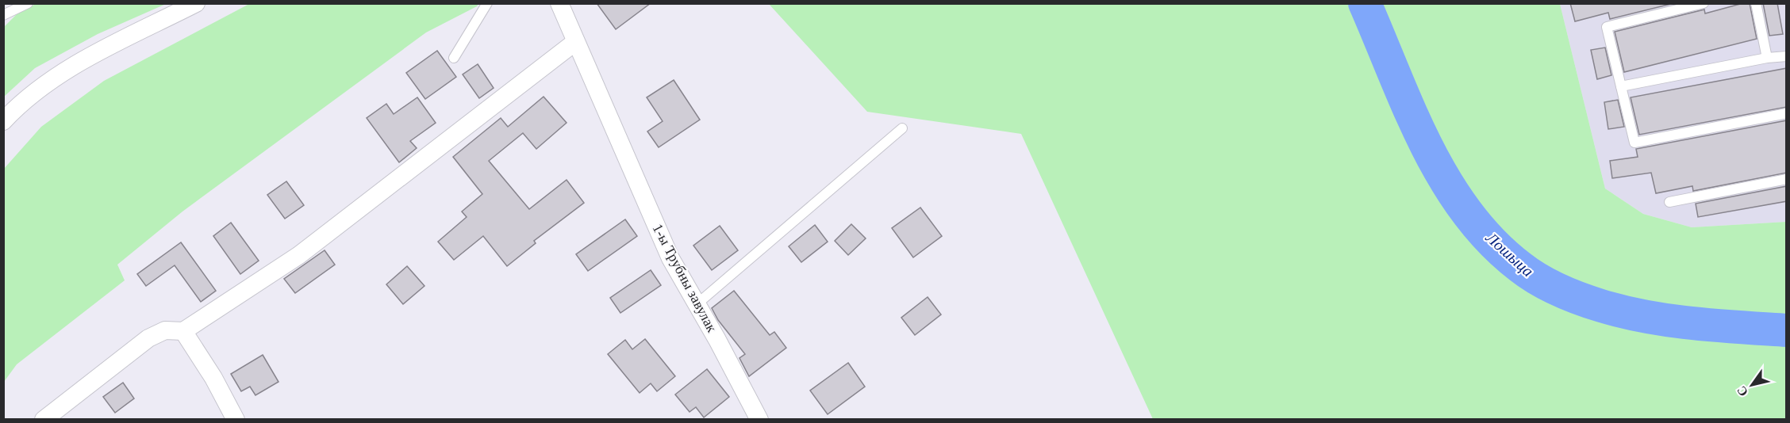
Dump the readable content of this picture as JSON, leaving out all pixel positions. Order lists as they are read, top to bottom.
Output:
{
  "streets": {
    "street": ["1-ы Трубны завулак"]
  },
  "water": ["Лошыца"],
  "north": "bottom left"
}
